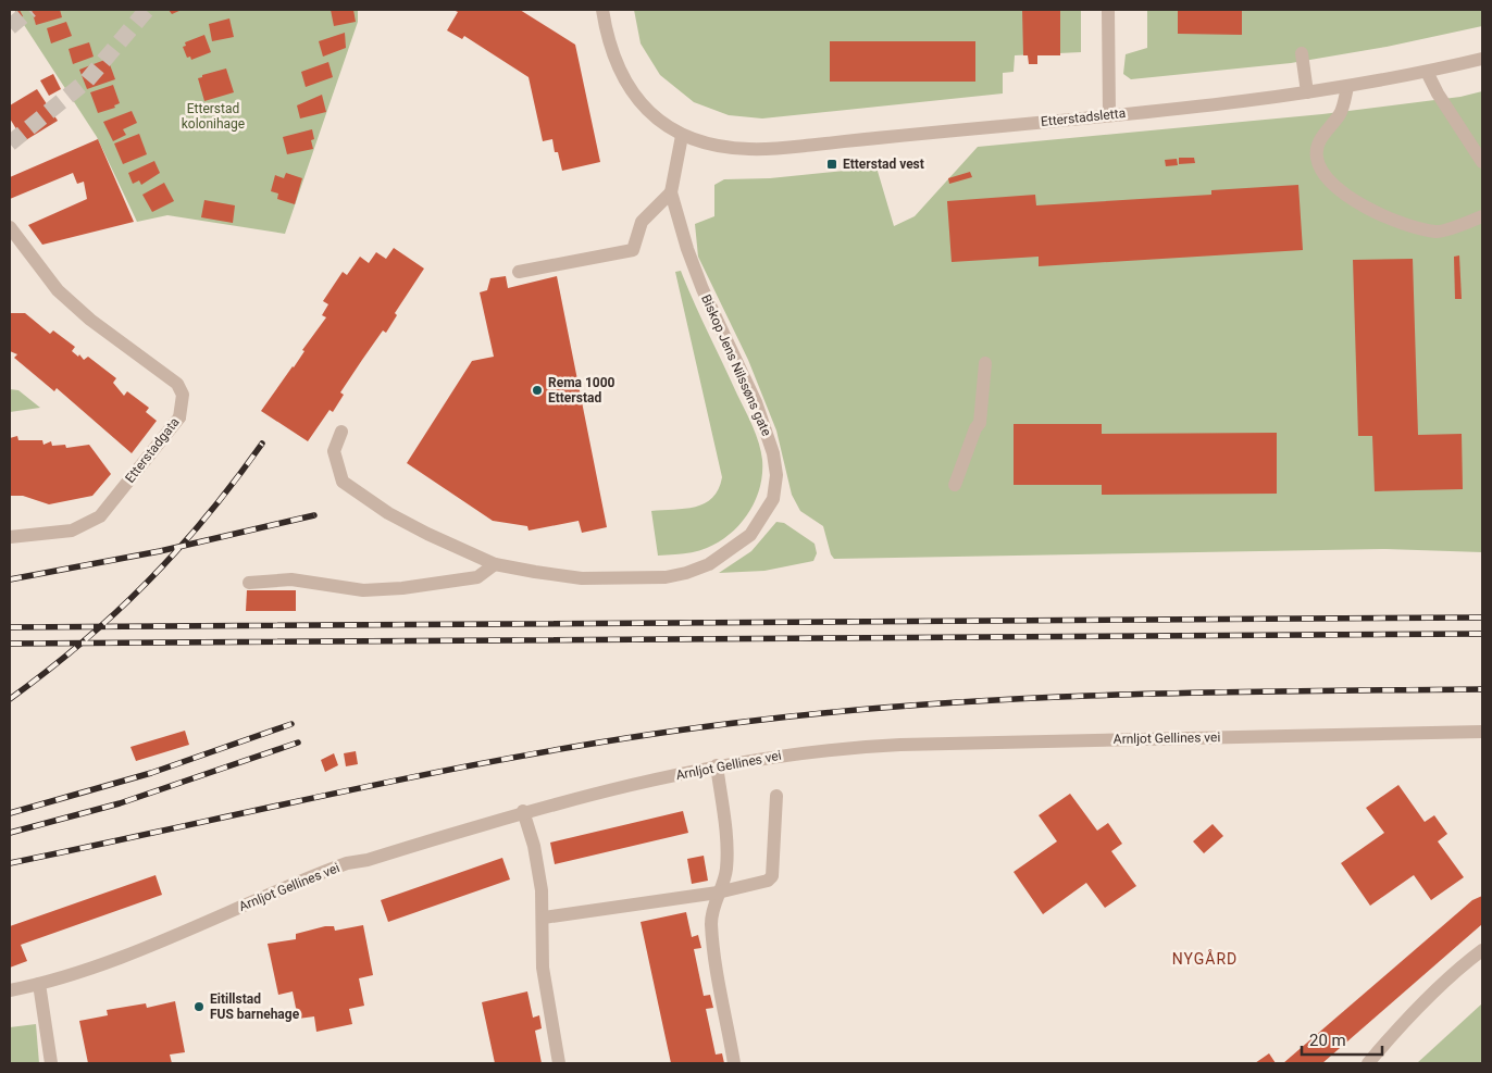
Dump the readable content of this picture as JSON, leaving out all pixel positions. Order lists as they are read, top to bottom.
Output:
{
  "streets": {
    "street": [
      "Etterstadsletta",
      "Biskop Jens Nilssøns gate",
      "Etterstadgata",
      "Arnljot Gellines vei"
    ]
  },
  "crossings": [
    ["Etterstadsletta", "Biskop Jens Nilssøns gate"]
  ],
  "districts": ["NYGÅRD"],
  "parks": ["Etterstad kolonihage"],
  "places": {
    "transit": ["Etterstad vest"],
    "other": ["Rema 1000 Etterstad", "Eitillstad FUS barnehage"]
  },
  "scale_bar": "20 m"
}
